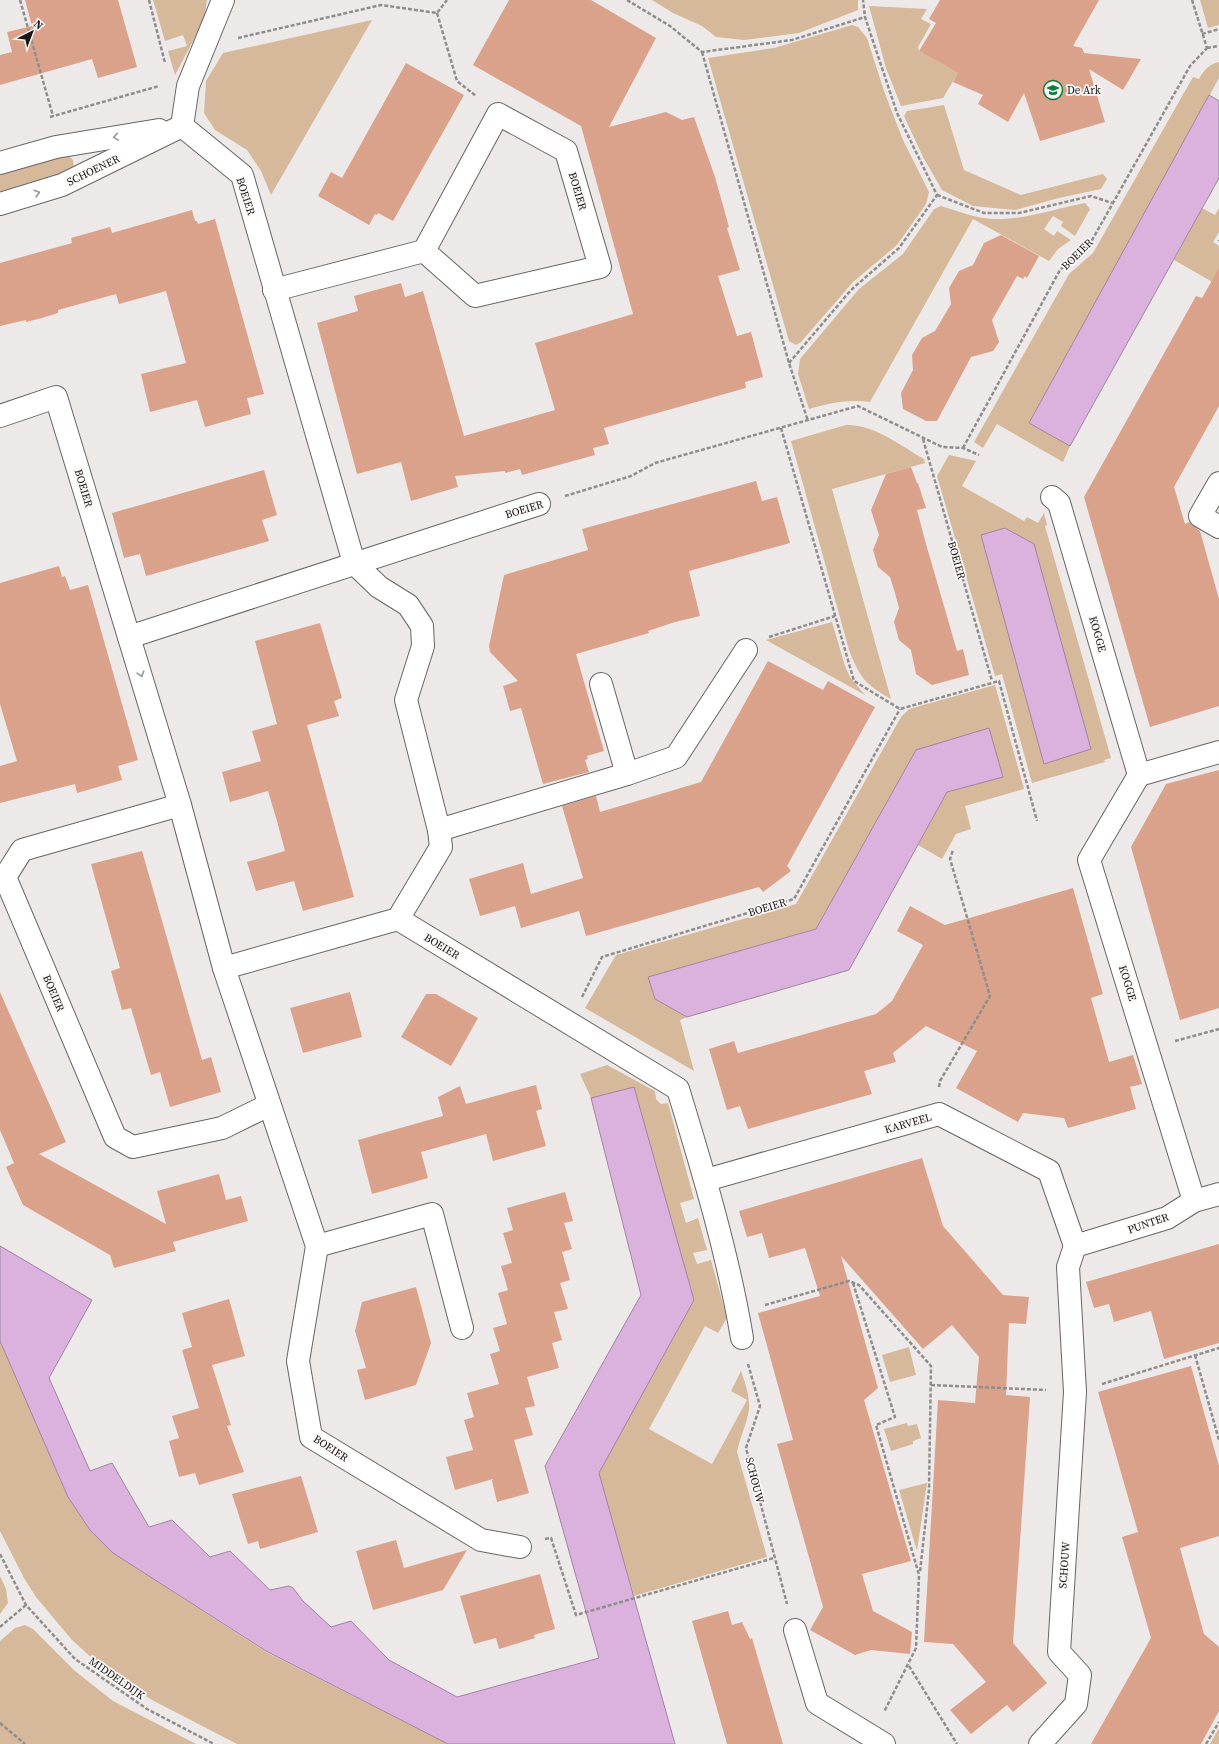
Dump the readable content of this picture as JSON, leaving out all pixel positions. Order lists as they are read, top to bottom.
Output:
{
  "streets": {
    "street": [
      "SCHOENER",
      "BOEIER",
      "KOGGE",
      "KARVEEL",
      "PUNTER",
      "SCHOUW"
    ],
    "path": ["MIDDELDIJK"]
  },
  "crossings": [
    ["SCHOENER", "BOEIER"],
    ["BOEIER", "KARVEEL"],
    ["KOGGE", "PUNTER"],
    ["KARVEEL", "PUNTER"],
    ["KARVEEL", "SCHOUW"],
    ["PUNTER", "SCHOUW"]
  ],
  "places": {
    "school or university": ["De Ark"]
  },
  "north": "top right"
}
